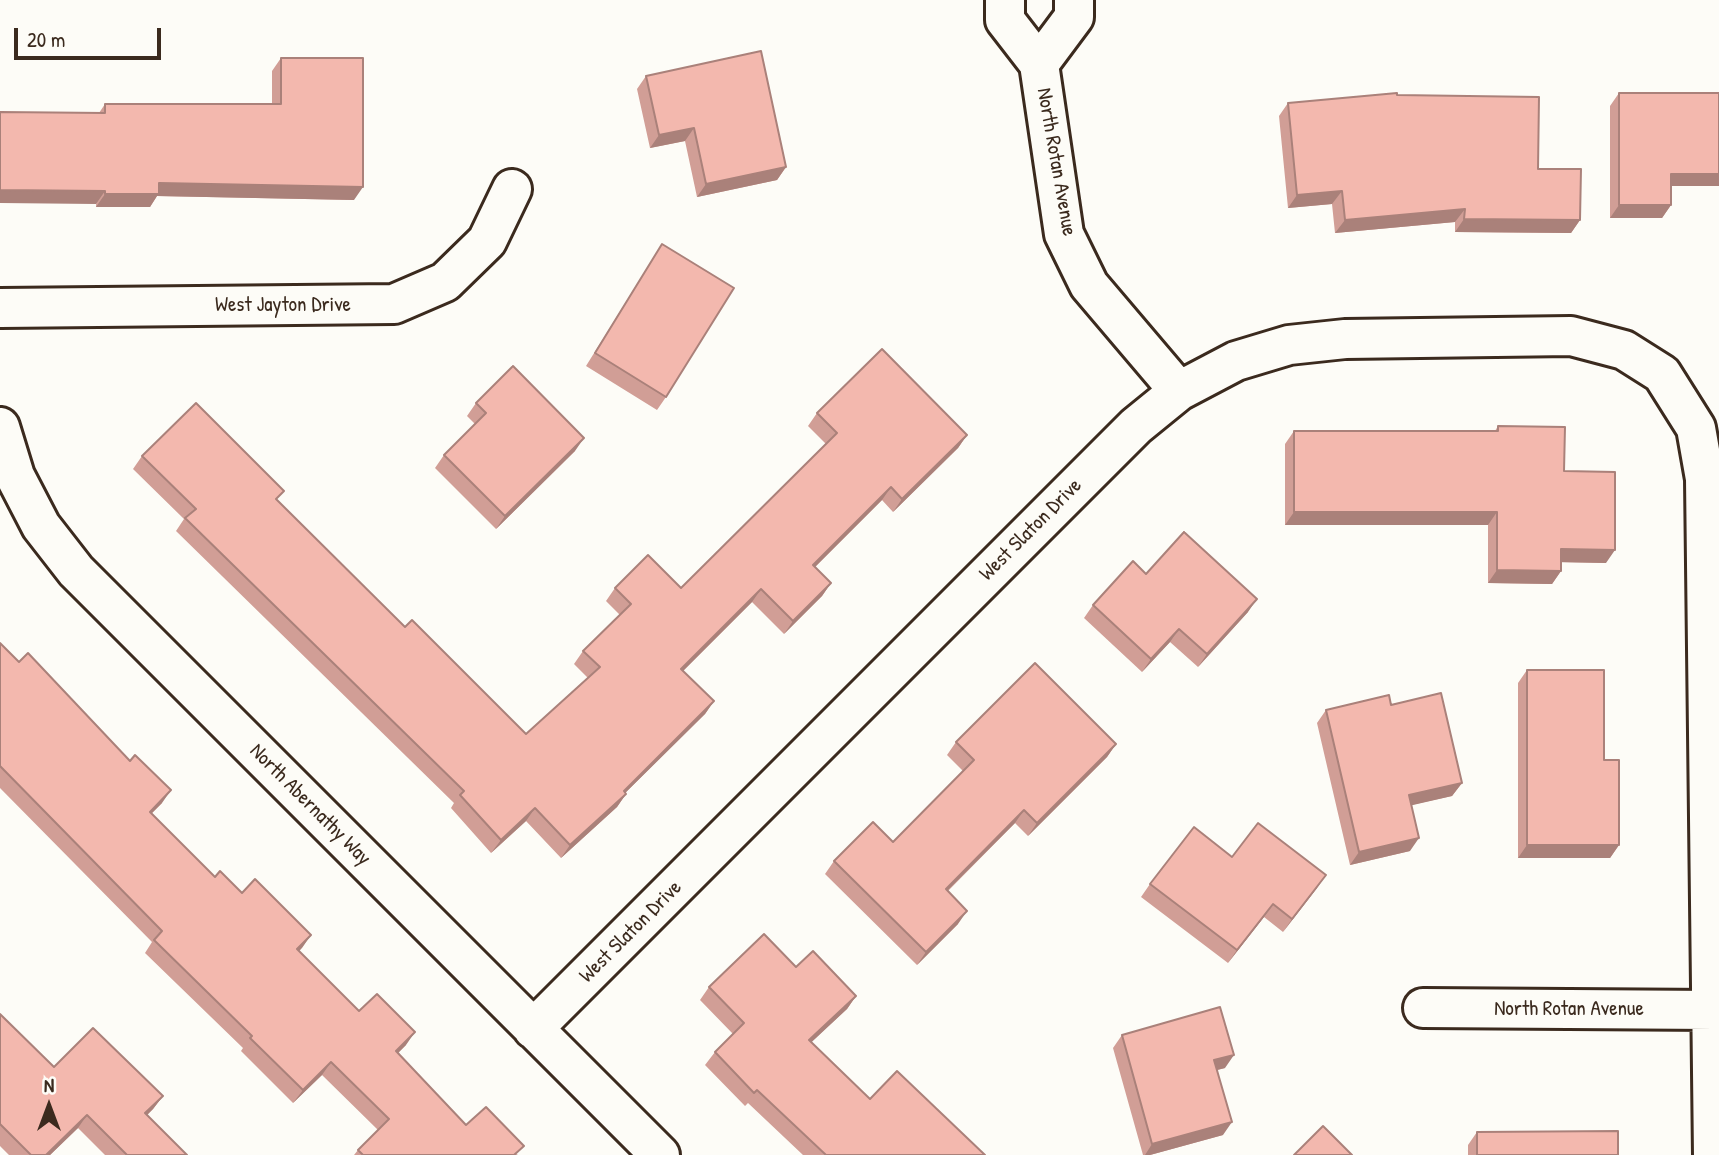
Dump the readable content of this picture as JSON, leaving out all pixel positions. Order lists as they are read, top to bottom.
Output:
{
  "streets": {
    "street": [
      "North Rotan Avenue",
      "West Jayton Drive",
      "West Slaton Drive",
      "North Abernathy Way"
    ]
  },
  "crossings": [
    ["North Rotan Avenue", "West Slaton Drive"],
    ["West Slaton Drive", "North Abernathy Way"]
  ],
  "scale_bar": "20 m",
  "north": "top"
}
